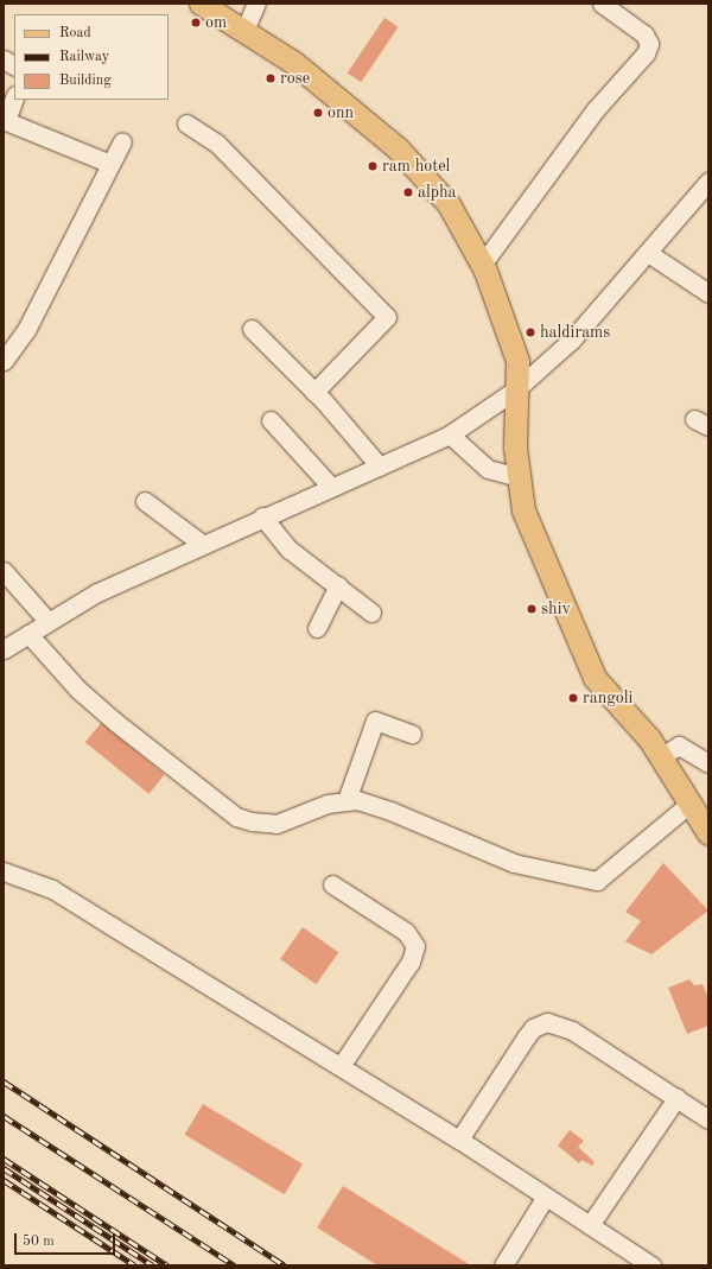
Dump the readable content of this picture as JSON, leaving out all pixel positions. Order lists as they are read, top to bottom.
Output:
{
  "places": [
    "om",
    "rose",
    "onn",
    "ram hotel",
    "alpha",
    "haldirams",
    "shiv",
    "rangoli"
  ],
  "legend": ["Road", "Railway", "Building"],
  "scale_bar": "50 m"
}
